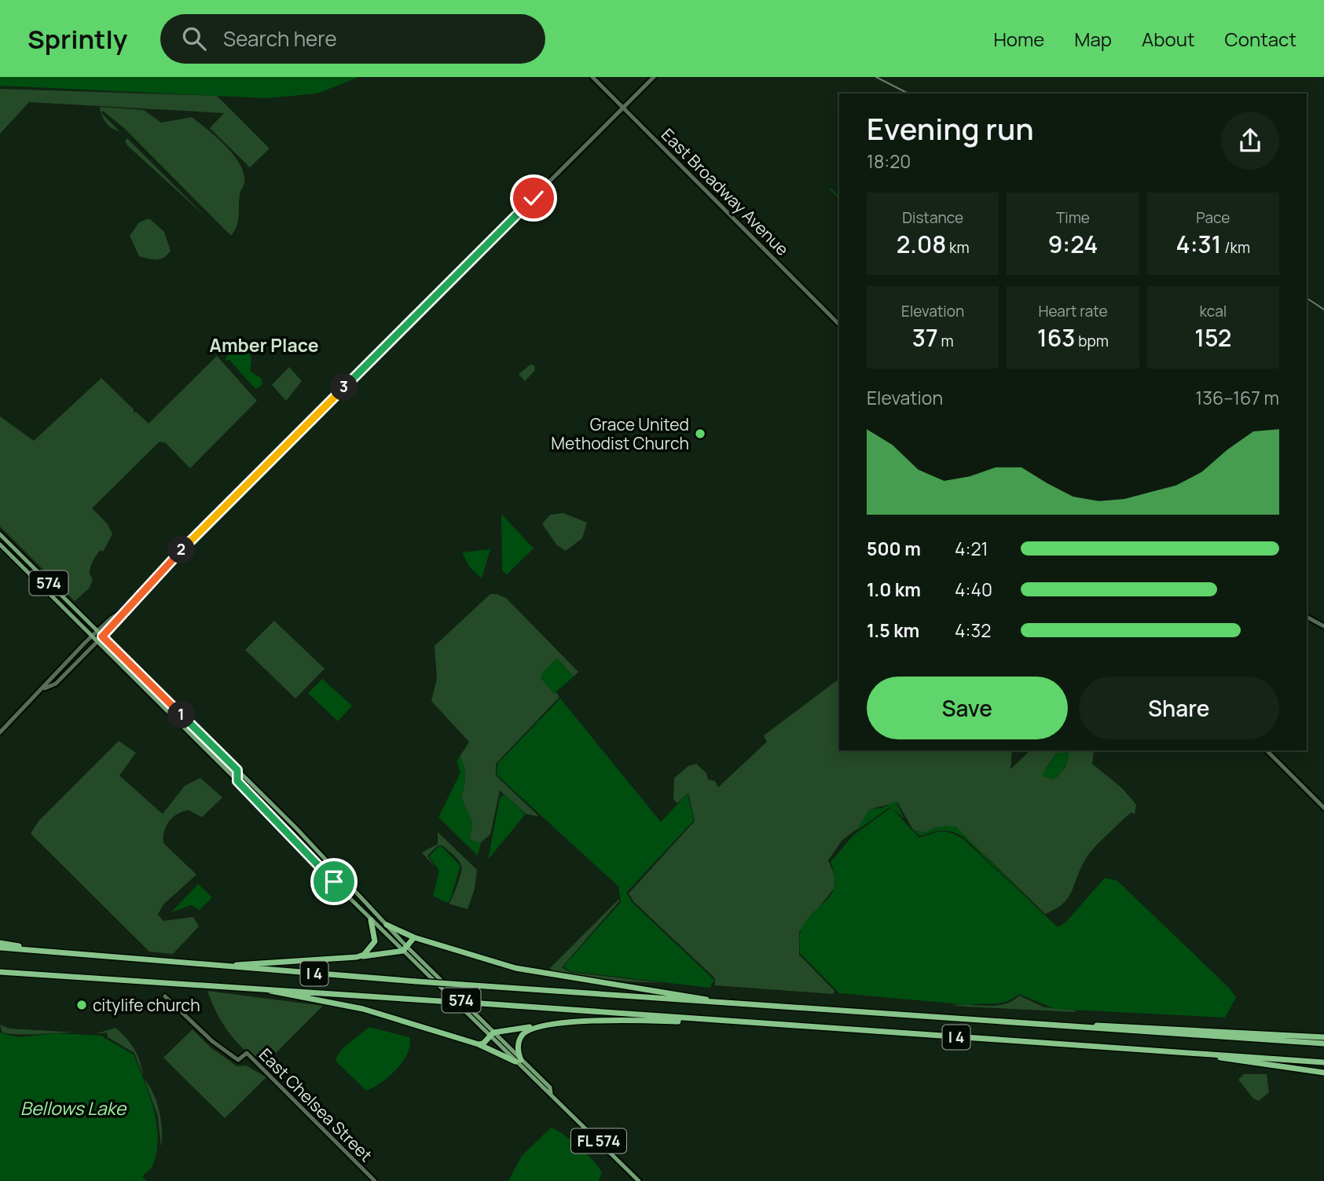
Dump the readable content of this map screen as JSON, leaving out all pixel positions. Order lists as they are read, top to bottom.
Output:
{
  "streets": {
    "highway": ["I 4"],
    "main road": ["574", "FL 574"],
    "street": ["East Broadway Avenue", "East Chelsea Street"]
  },
  "crossings": [
    ["574", "FL 574"]
  ],
  "districts": ["Amber Place"],
  "water": ["Bellows Lake"],
  "places": ["Grace United Methodist Church", "citylife church"],
  "page": {
    "header": "Sprintly",
    "search": "Search here",
    "nav": [
      "Home",
      "Map",
      "About",
      "Contact"
    ],
    "heading": ["Evening run", "18:20"],
    "stats": [
      ["Distance", "2.08 km"],
      ["Time", "9:24"],
      ["Pace", "4:31 /km"],
      ["Elevation", "37 m"],
      ["Heart rate", "163 bpm"],
      ["kcal", "152"]
    ],
    "pins": ["3", "2", "1"],
    "chart": ["Elevation", "136–167 m"],
    "list": [
      {
        "name": "500 m",
        "note": "4:21"
      },
      {
        "name": "1.0 km",
        "note": "4:40"
      },
      {
        "name": "1.5 km",
        "note": "4:32"
      }
    ],
    "buttons": ["Save", "Share"]
  }
}
